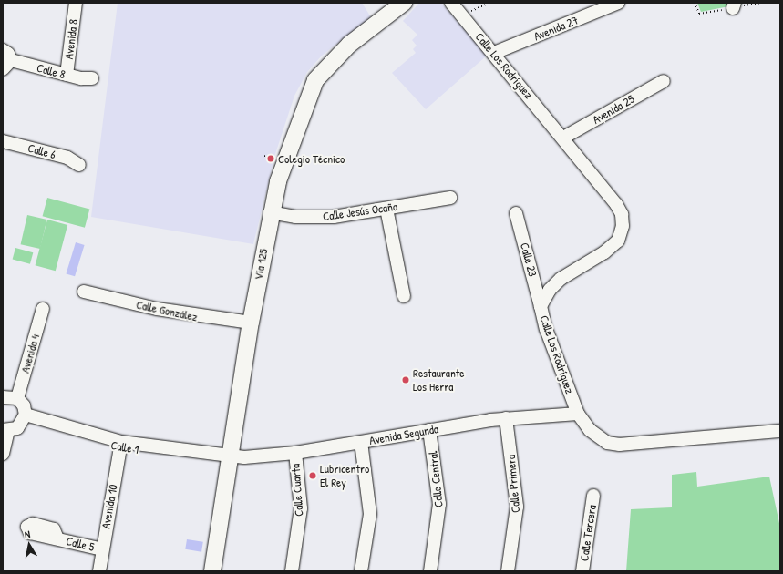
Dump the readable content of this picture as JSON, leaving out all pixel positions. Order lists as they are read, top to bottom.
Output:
{
  "streets": {
    "main road": ["Vía 125"],
    "street": [
      "Avenida 27",
      "Avenida 8",
      "Calle Los Rodríguez",
      "Calle 8",
      "Avenida 25",
      "Calle 6",
      "Calle Jesús Ocaña",
      "Calle 23",
      "Calle González",
      "Avenida 4",
      "Avenida Segunda",
      "Calle 1",
      "Calle Central",
      "Calle Primera",
      "Calle Cuarta",
      "Avenida 10",
      "Calle Tercera",
      "Calle 5"
    ]
  },
  "crossings": [
    ["Avenida 27", "Calle Los Rodríguez"],
    ["Avenida 8", "Calle 8"],
    ["Calle Los Rodríguez", "Avenida 25"],
    ["Calle Los Rodríguez", "Calle 23"],
    ["Calle Los Rodríguez", "Avenida Segunda"],
    ["Calle Jesús Ocaña", "Vía 125"],
    ["Vía 125", "Calle González"],
    ["Vía 125", "Avenida Segunda"],
    ["Vía 125", "Calle 1"],
    ["Avenida Segunda", "Calle 1"],
    ["Avenida Segunda", "Calle Central"],
    ["Avenida Segunda", "Calle Primera"],
    ["Avenida Segunda", "Calle Cuarta"],
    ["Calle 1", "Avenida 10"],
    ["Avenida 10", "Calle 5"]
  ],
  "places": ["Colegio Técnico", "Restaurante Los Herra", "Lubricentro El Rey"],
  "north": "top"
}
